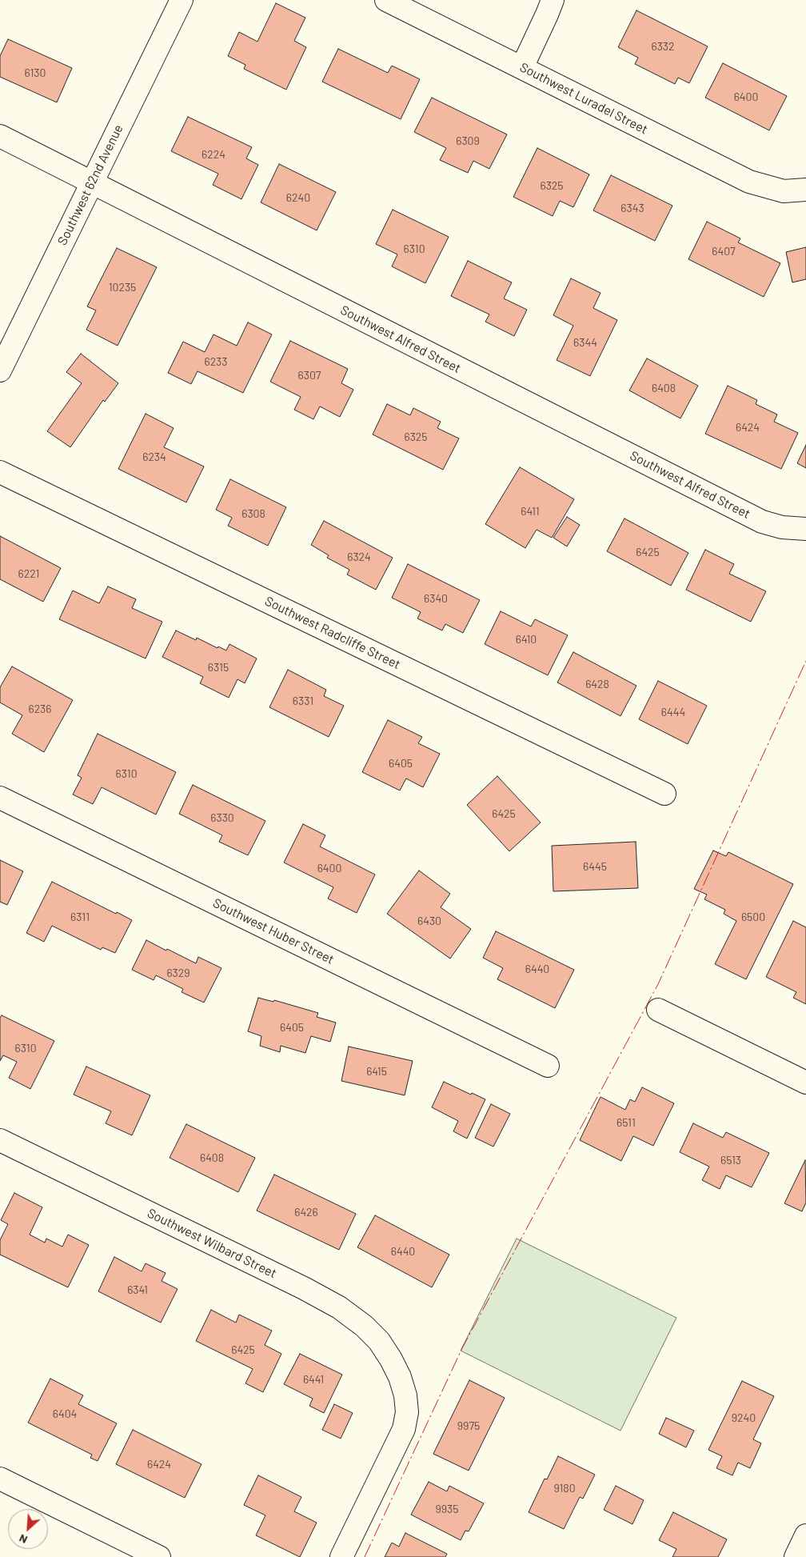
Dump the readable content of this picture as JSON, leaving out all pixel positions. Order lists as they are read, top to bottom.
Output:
{
  "streets": {
    "street": [
      "Southwest Luradel Street",
      "Southwest 62nd Avenue",
      "Southwest Alfred Street",
      "Southwest Radcliffe Street",
      "Southwest Huber Street",
      "Southwest Wilbard Street"
    ]
  },
  "crossings": [
    ["Southwest 62nd Avenue", "Southwest Alfred Street"]
  ],
  "house_numbers": [
    "6332",
    "6130",
    "6400",
    "6309",
    "6224",
    "6325",
    "6240",
    "6343",
    "6310",
    "6407",
    "10235",
    "6344",
    "6233",
    "6307",
    "6408",
    "6424",
    "6325",
    "6234",
    "6411",
    "6308",
    "6425",
    "6324",
    "6221",
    "6340",
    "6410",
    "6315",
    "6428",
    "6331",
    "6236",
    "6444",
    "6405",
    "6310",
    "6425",
    "6330",
    "6445",
    "6400",
    "6311",
    "6500",
    "6430",
    "6440",
    "6329",
    "6405",
    "6310",
    "6415",
    "6511",
    "6408",
    "6513",
    "6426",
    "6440",
    "6341",
    "6425",
    "6441",
    "6404",
    "9240",
    "9975",
    "6424",
    "9180",
    "9935"
  ],
  "north": "bottom left"
}
